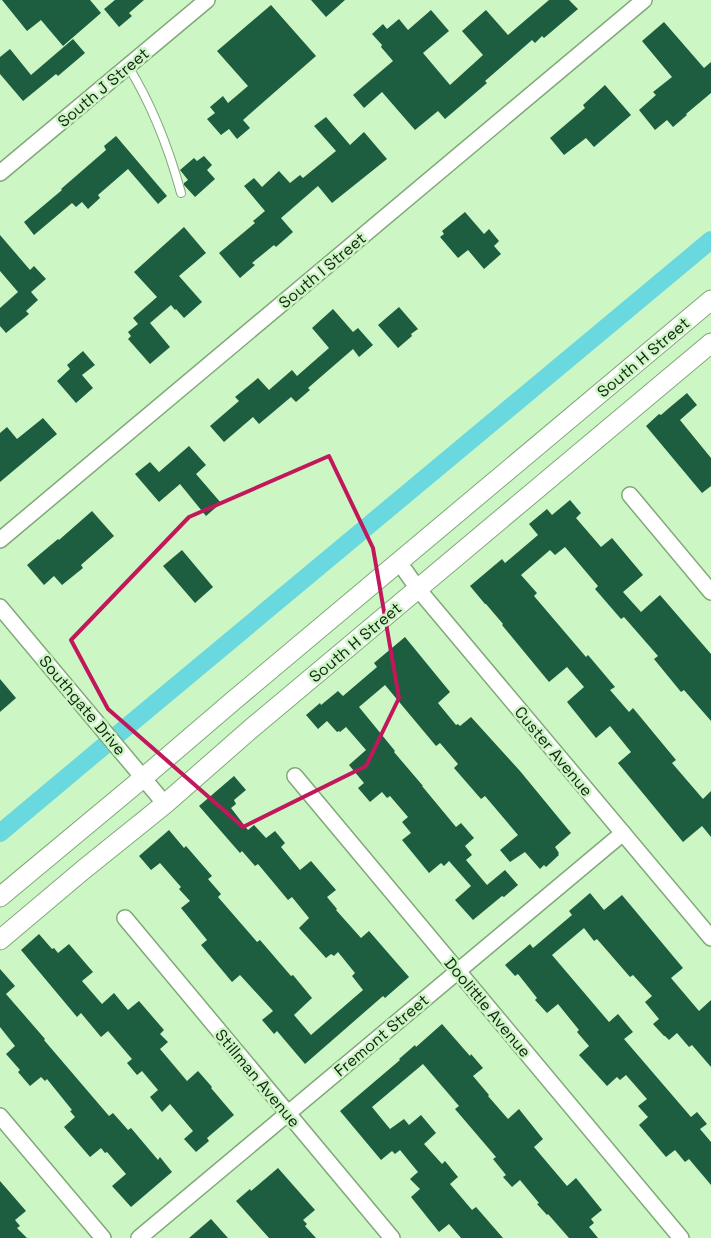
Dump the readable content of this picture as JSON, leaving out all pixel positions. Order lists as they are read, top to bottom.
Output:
{
  "streets": {
    "street": [
      "South J Street",
      "South I Street",
      "South H Street",
      "Southgate Drive",
      "Custer Avenue",
      "Doolittle Avenue",
      "Fremont Street",
      "Stillman Avenue"
    ]
  },
  "crossings": [
    ["South H Street", "Southgate Drive"],
    ["South H Street", "Custer Avenue"],
    ["Custer Avenue", "Fremont Street"],
    ["Doolittle Avenue", "Fremont Street"],
    ["Fremont Street", "Stillman Avenue"]
  ]
}
